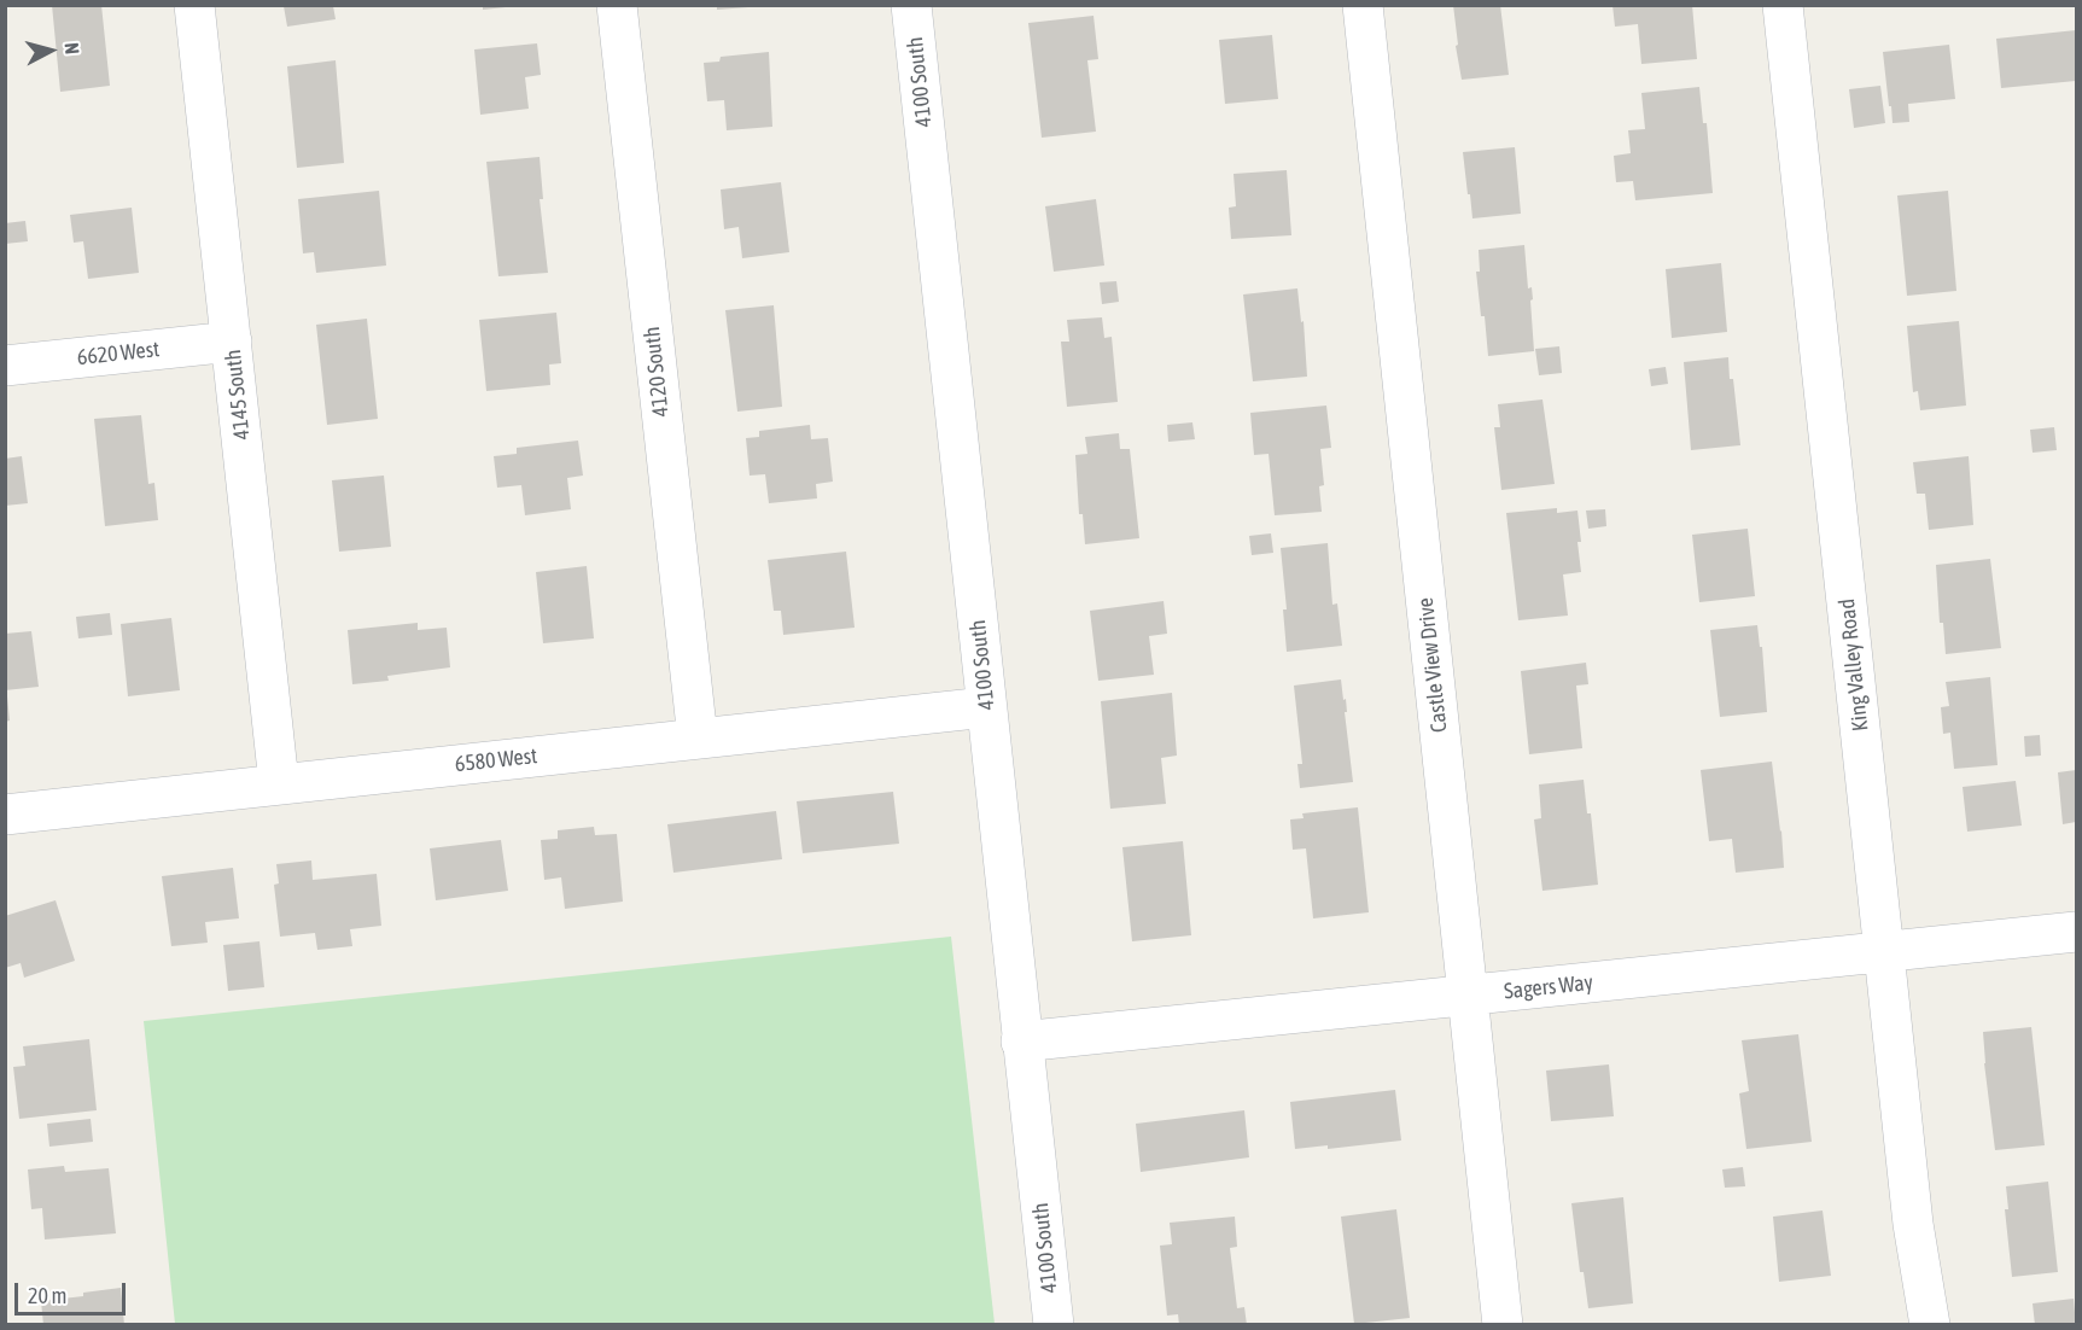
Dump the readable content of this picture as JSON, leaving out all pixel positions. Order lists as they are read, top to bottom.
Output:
{
  "streets": {
    "street": [
      "4100 South",
      "6620 West",
      "4120 South",
      "4145 South",
      "Castle View Drive",
      "King Valley Road",
      "6580 West",
      "Sagers Way"
    ]
  },
  "crossings": [
    ["4100 South", "6580 West"],
    ["4100 South", "Sagers Way"],
    ["6620 West", "4145 South"],
    ["4120 South", "6580 West"],
    ["4145 South", "6580 West"],
    ["Castle View Drive", "Sagers Way"],
    ["King Valley Road", "Sagers Way"]
  ],
  "scale_bar": "20 m",
  "north": "right"
}
